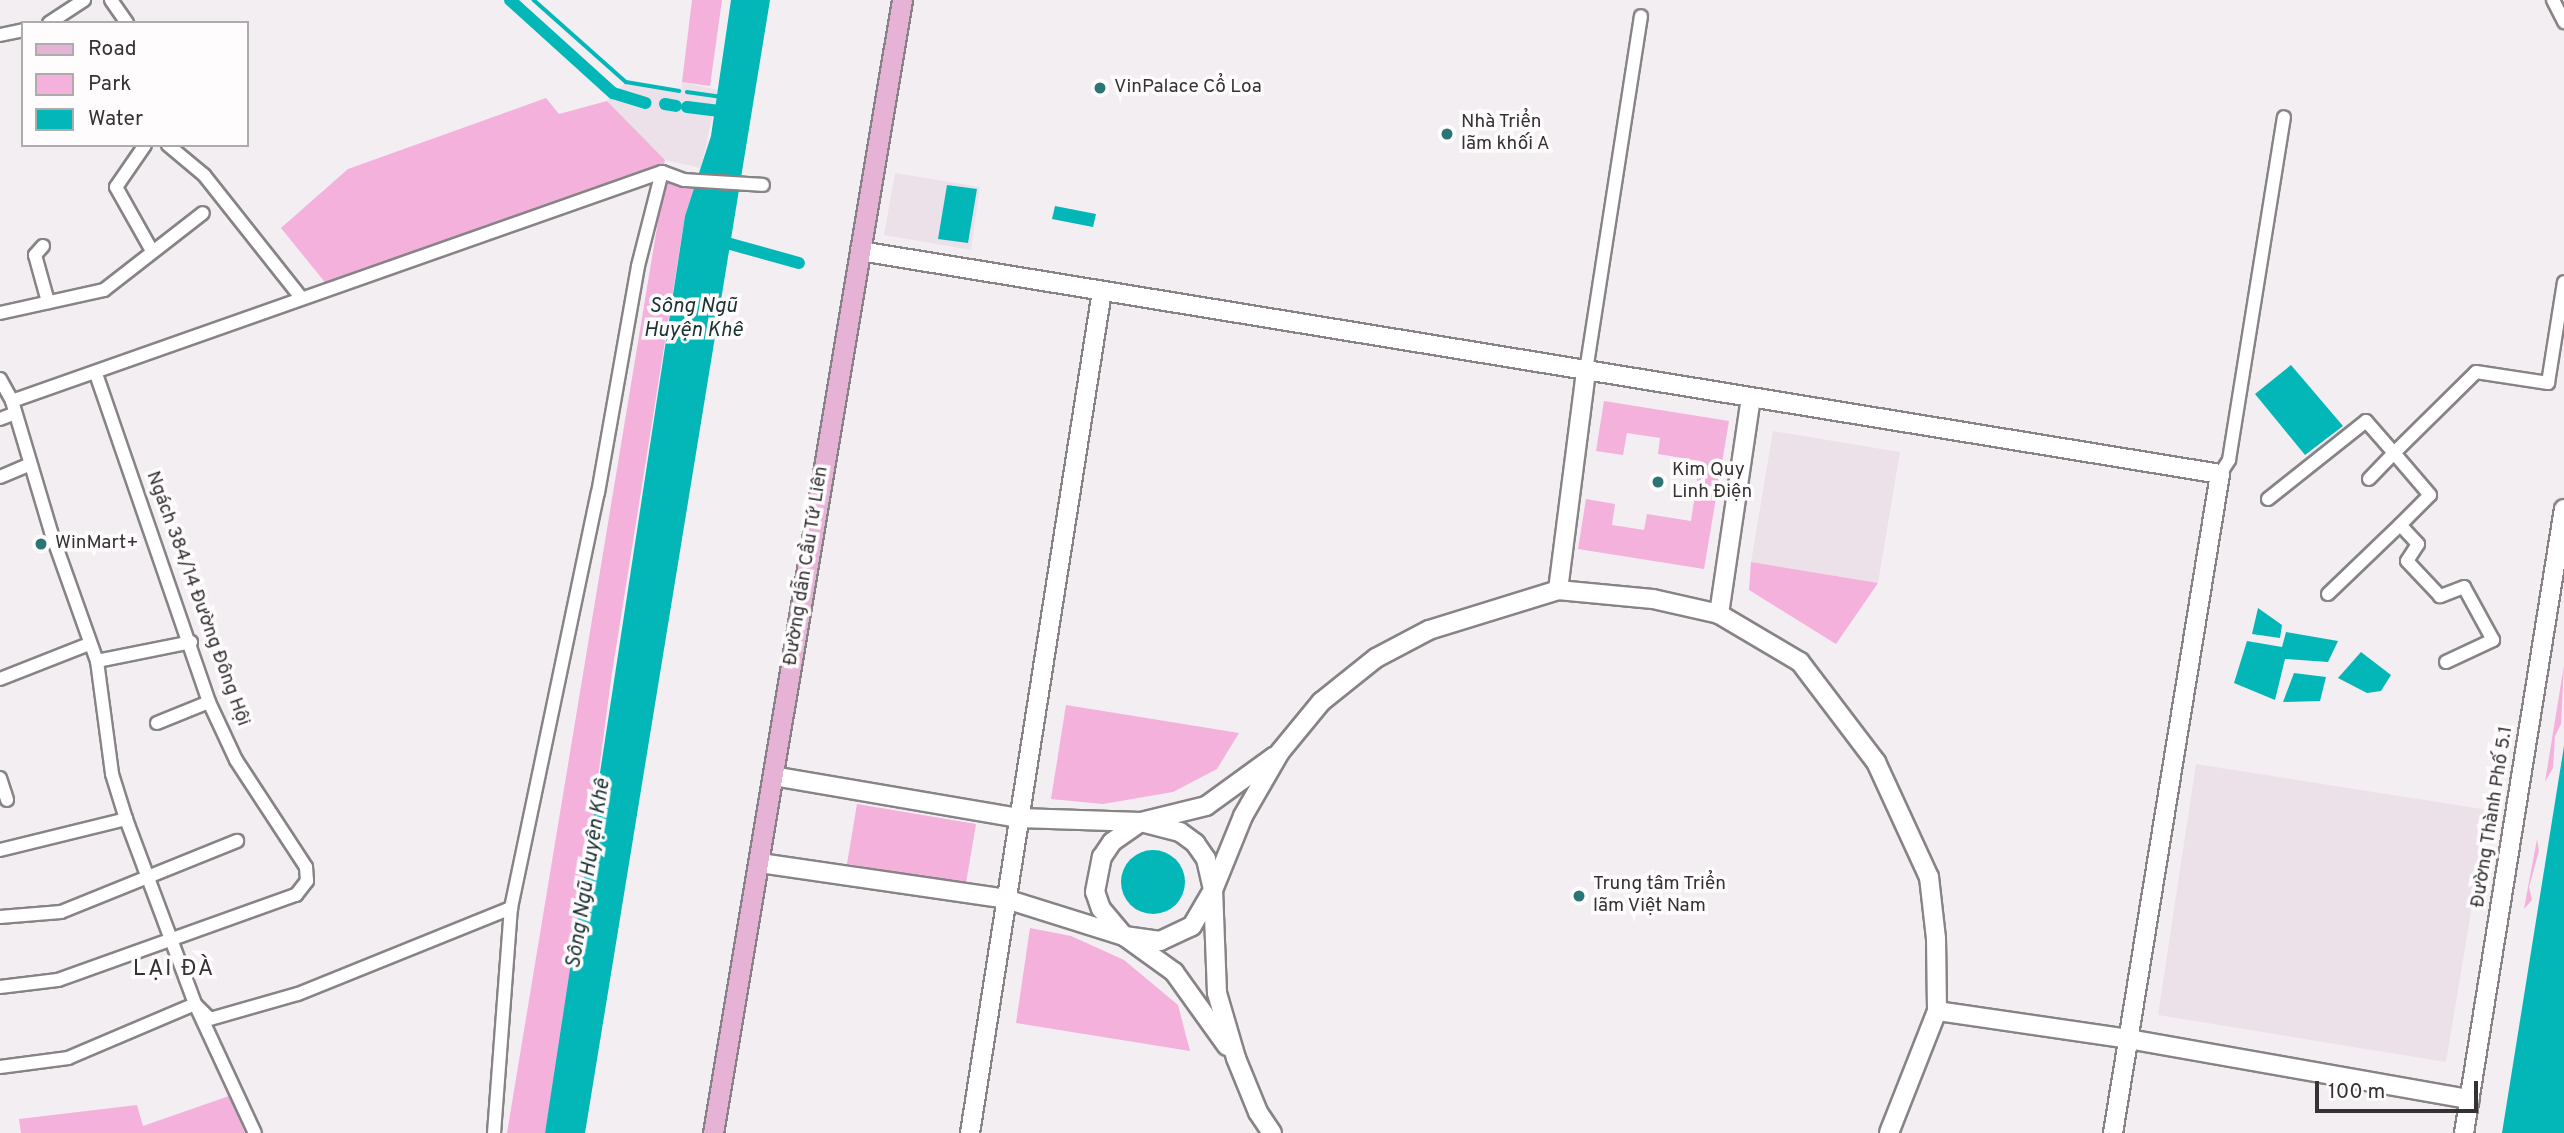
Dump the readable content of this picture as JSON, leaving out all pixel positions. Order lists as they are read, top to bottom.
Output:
{
  "streets": {
    "main road": ["Đường dẫn Cầu Tứ Liên"],
    "street": ["Ngách 384/14 Đường Đông Hội", "Đường Thành Phố 5.1"]
  },
  "districts": ["LẠI ĐÀ"],
  "water": ["Sông Ngũ Huyện Khê"],
  "places": [
    "VinPalace Cổ Loa",
    "Nhà Triển lãm khối A",
    "Kim Quy Linh Điện",
    "WinMart+",
    "Trung tâm Triển lãm Việt Nam"
  ],
  "legend": ["Road", "Park", "Water"],
  "scale_bar": "100 m"
}
